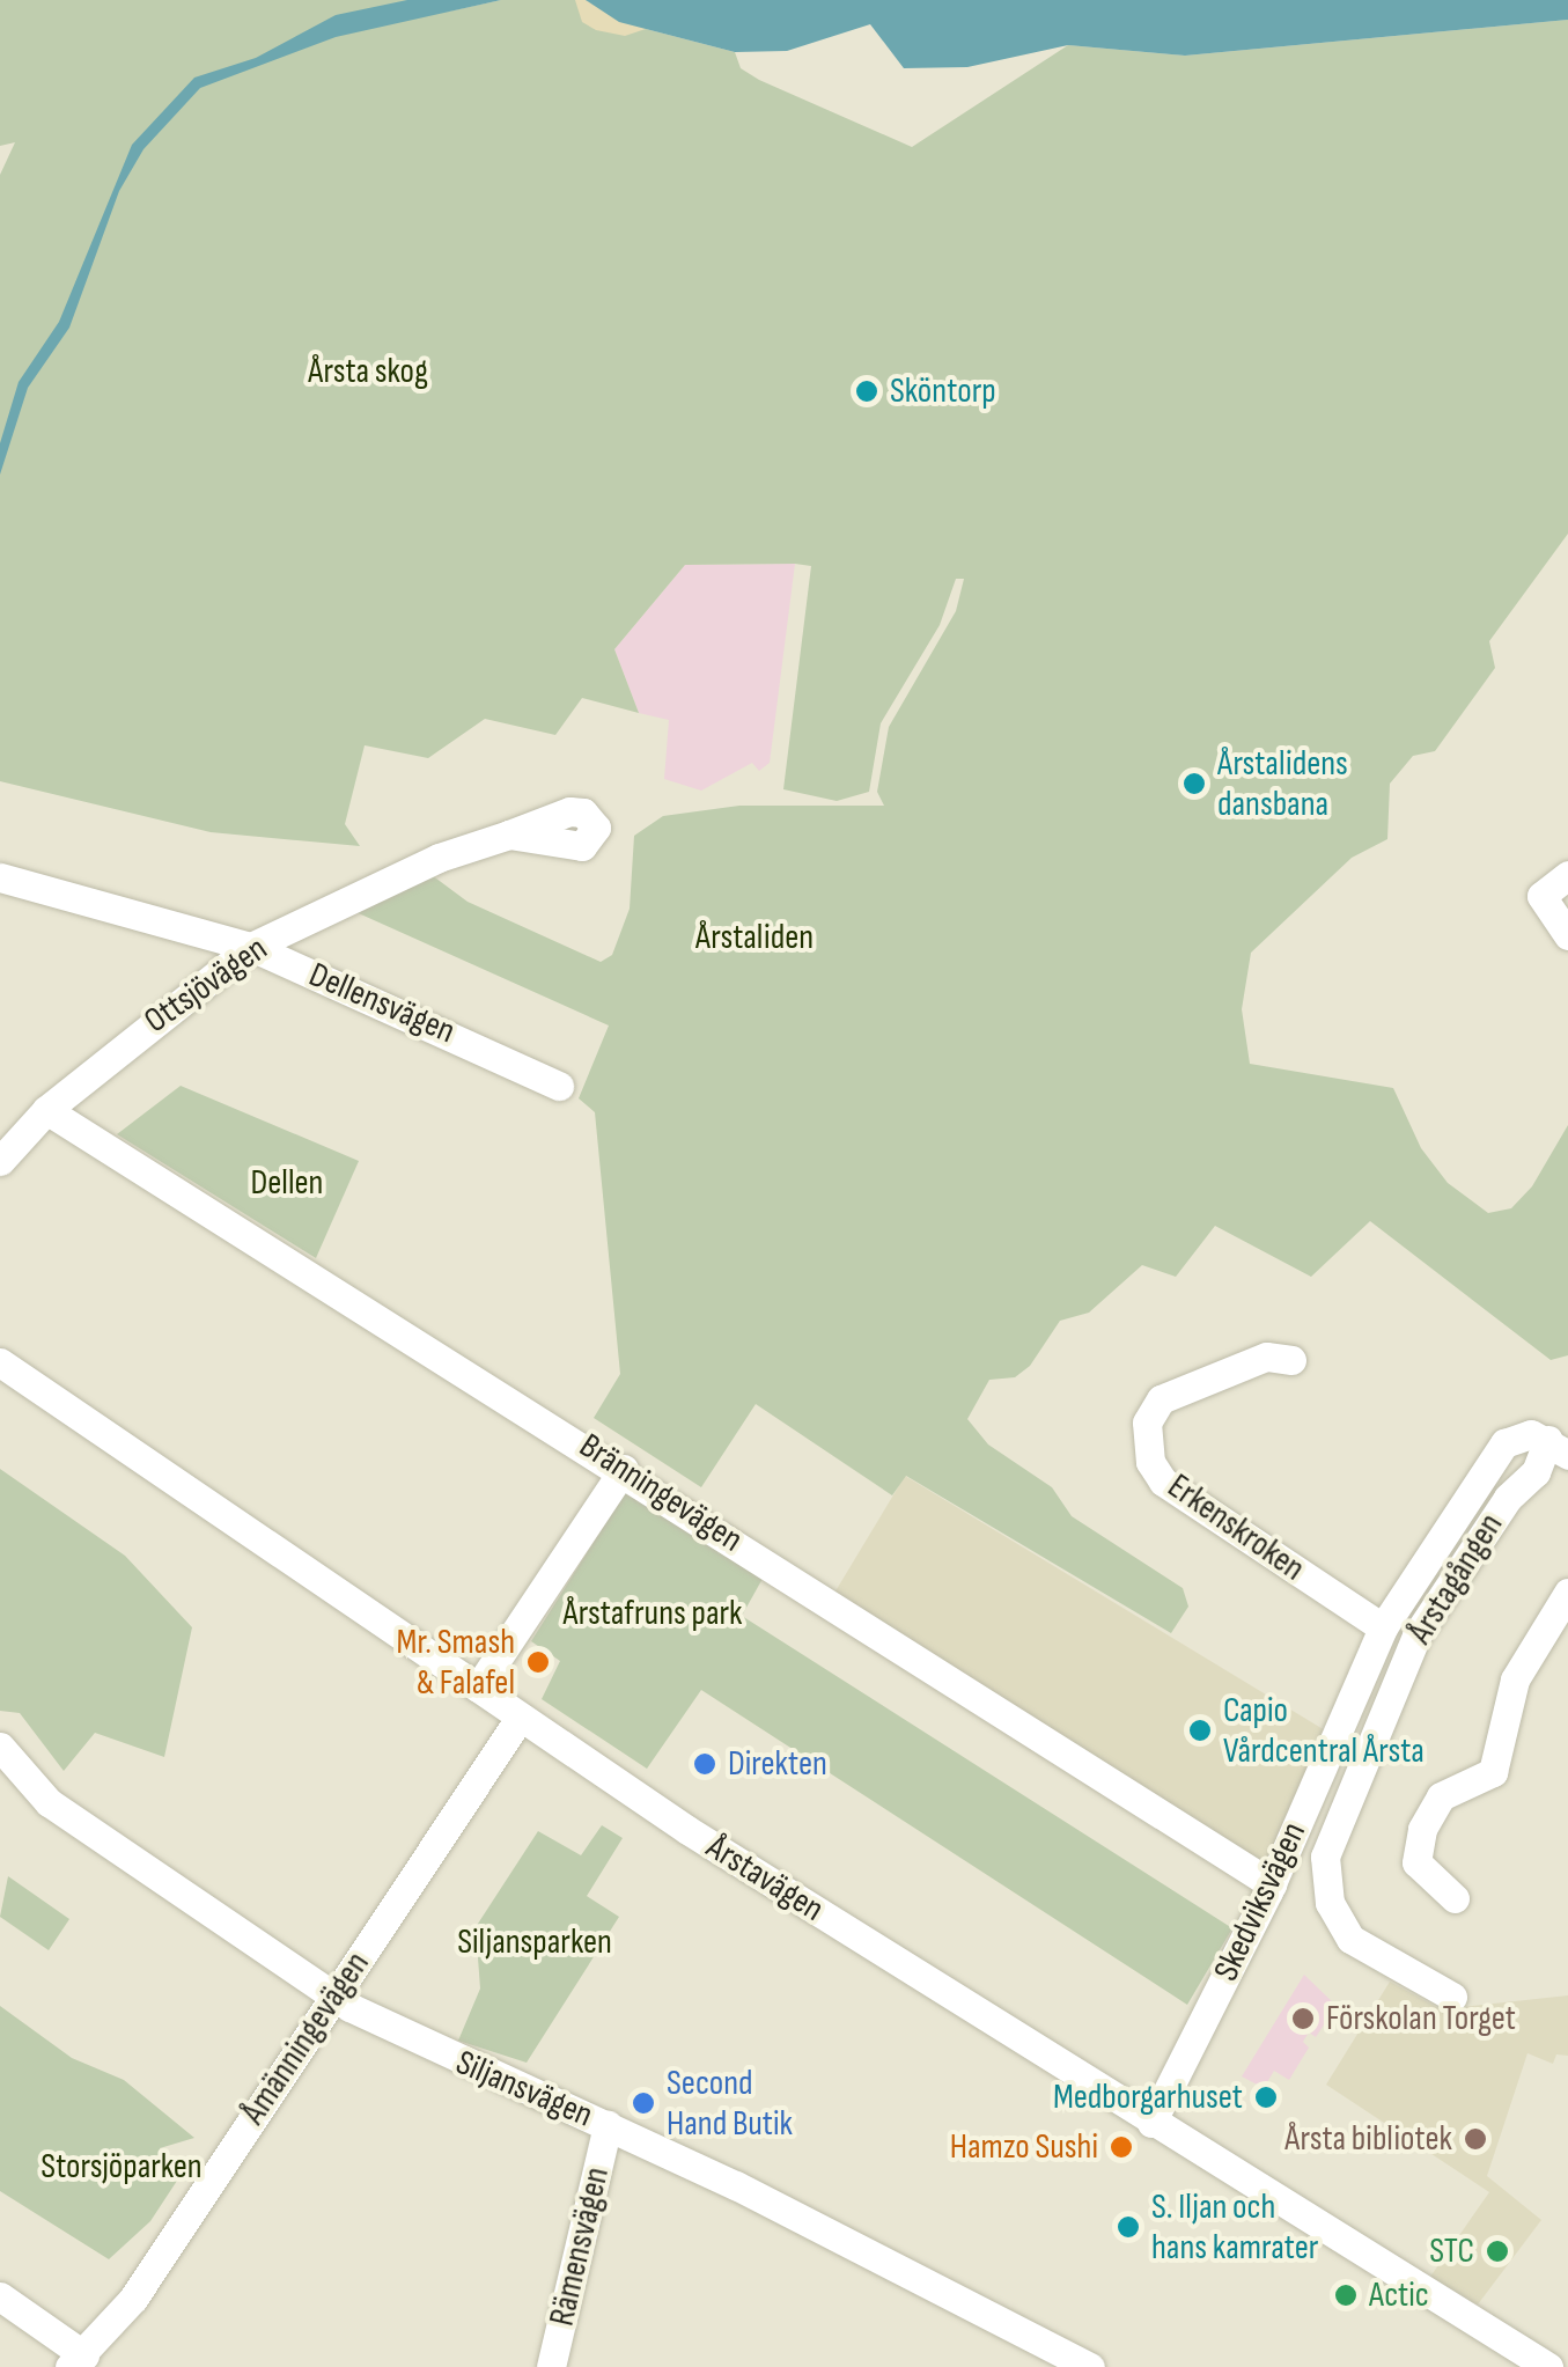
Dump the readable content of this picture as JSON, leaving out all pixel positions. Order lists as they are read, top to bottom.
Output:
{
  "streets": {
    "street": [
      "Ottsjövägen",
      "Dellensvägen",
      "Bränningevägen",
      "Erkenskroken",
      "Årstagången",
      "Årstavägen",
      "Skedviksvägen",
      "Åmänningevägen",
      "Siljansvägen",
      "Rämensvägen"
    ]
  },
  "crossings": [
    ["Ottsjövägen", "Dellensvägen"],
    ["Ottsjövägen", "Bränningevägen"],
    ["Bränningevägen", "Skedviksvägen"],
    ["Erkenskroken", "Skedviksvägen"],
    ["Årstagången", "Skedviksvägen"],
    ["Årstavägen", "Skedviksvägen"],
    ["Årstavägen", "Åmänningevägen"],
    ["Åmänningevägen", "Siljansvägen"],
    ["Siljansvägen", "Rämensvägen"]
  ],
  "parks": [
    "Årsta skog",
    "Årstaliden",
    "Dellen",
    "Årstafruns park",
    "Siljansparken",
    "Storsjöparken"
  ],
  "places": [
    "Sköntorp",
    "Årstalidens dansbana",
    "Mr. Smash & Falafel",
    "Capio Vårdcentral Årsta",
    "Direkten",
    "Förskolan Torget",
    "Medborgarhuset",
    "Second Hand Butik",
    "Årsta bibliotek",
    "Hamzo Sushi",
    "S. Iljan och hans kamrater",
    "STC",
    "Actic"
  ]
}
